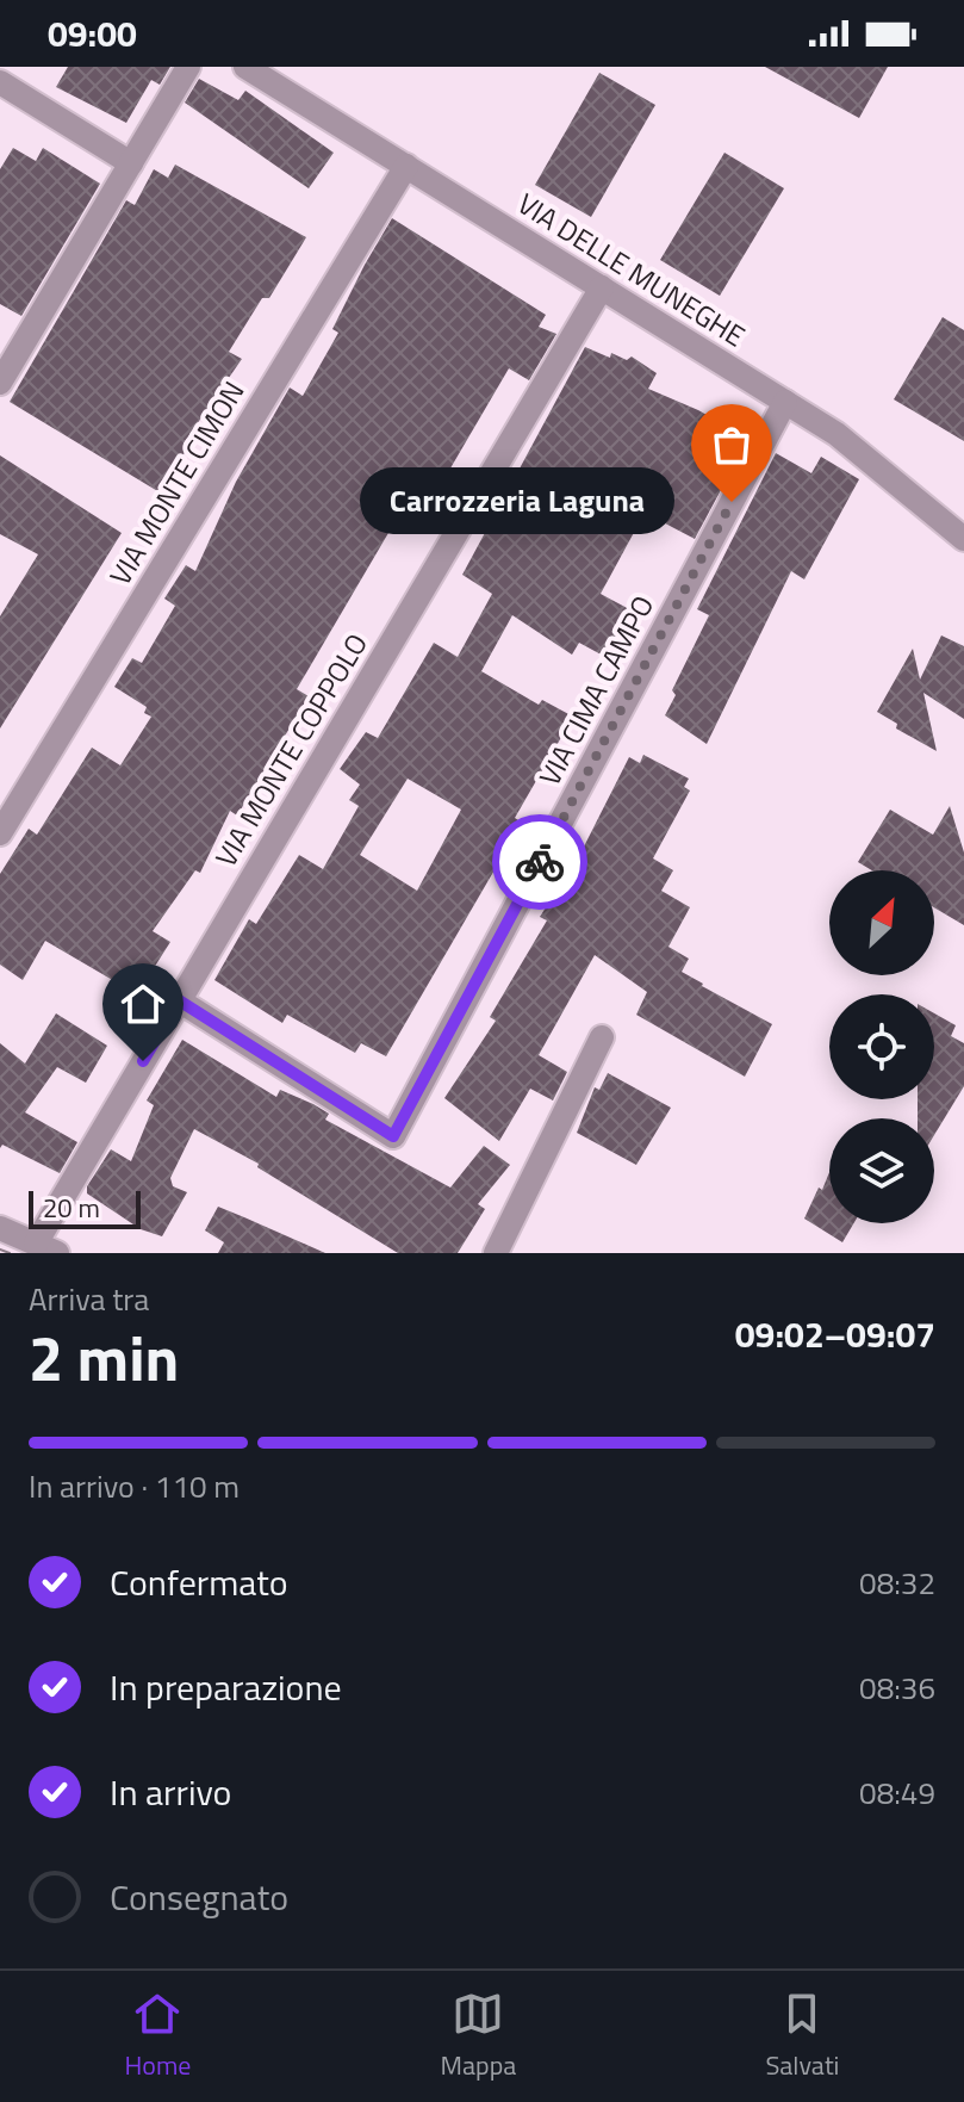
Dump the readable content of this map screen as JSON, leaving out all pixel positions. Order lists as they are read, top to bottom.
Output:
{
  "streets": {
    "street": [
      "VIA DELLE MUNEGHE",
      "VIA MONTE CIMON",
      "VIA CIMA CAMPO",
      "VIA MONTE COPPOLO"
    ]
  },
  "crossings": [
    ["VIA DELLE MUNEGHE", "VIA MONTE CIMON"],
    ["VIA DELLE MUNEGHE", "VIA CIMA CAMPO"],
    ["VIA DELLE MUNEGHE", "VIA MONTE COPPOLO"],
    ["VIA CIMA CAMPO", "VIA MONTE COPPOLO"]
  ],
  "places": ["Carrozzeria Laguna"],
  "scale_bar": "20 m",
  "north": "top right",
  "page": {
    "status": "09:00",
    "bubble": "Carrozzeria Laguna",
    "scale": "20 m",
    "heading": ["2 min", "Arriva tra", "09:02–09:07"],
    "bar": "In arrivo · 110 m",
    "list": [
      ["Confermato", "08:32"],
      ["In preparazione", "08:36"],
      ["In arrivo", "08:49"],
      "Consegnato"
    ],
    "tabs": ["Home", "Mappa", "Salvati"]
  }
}
